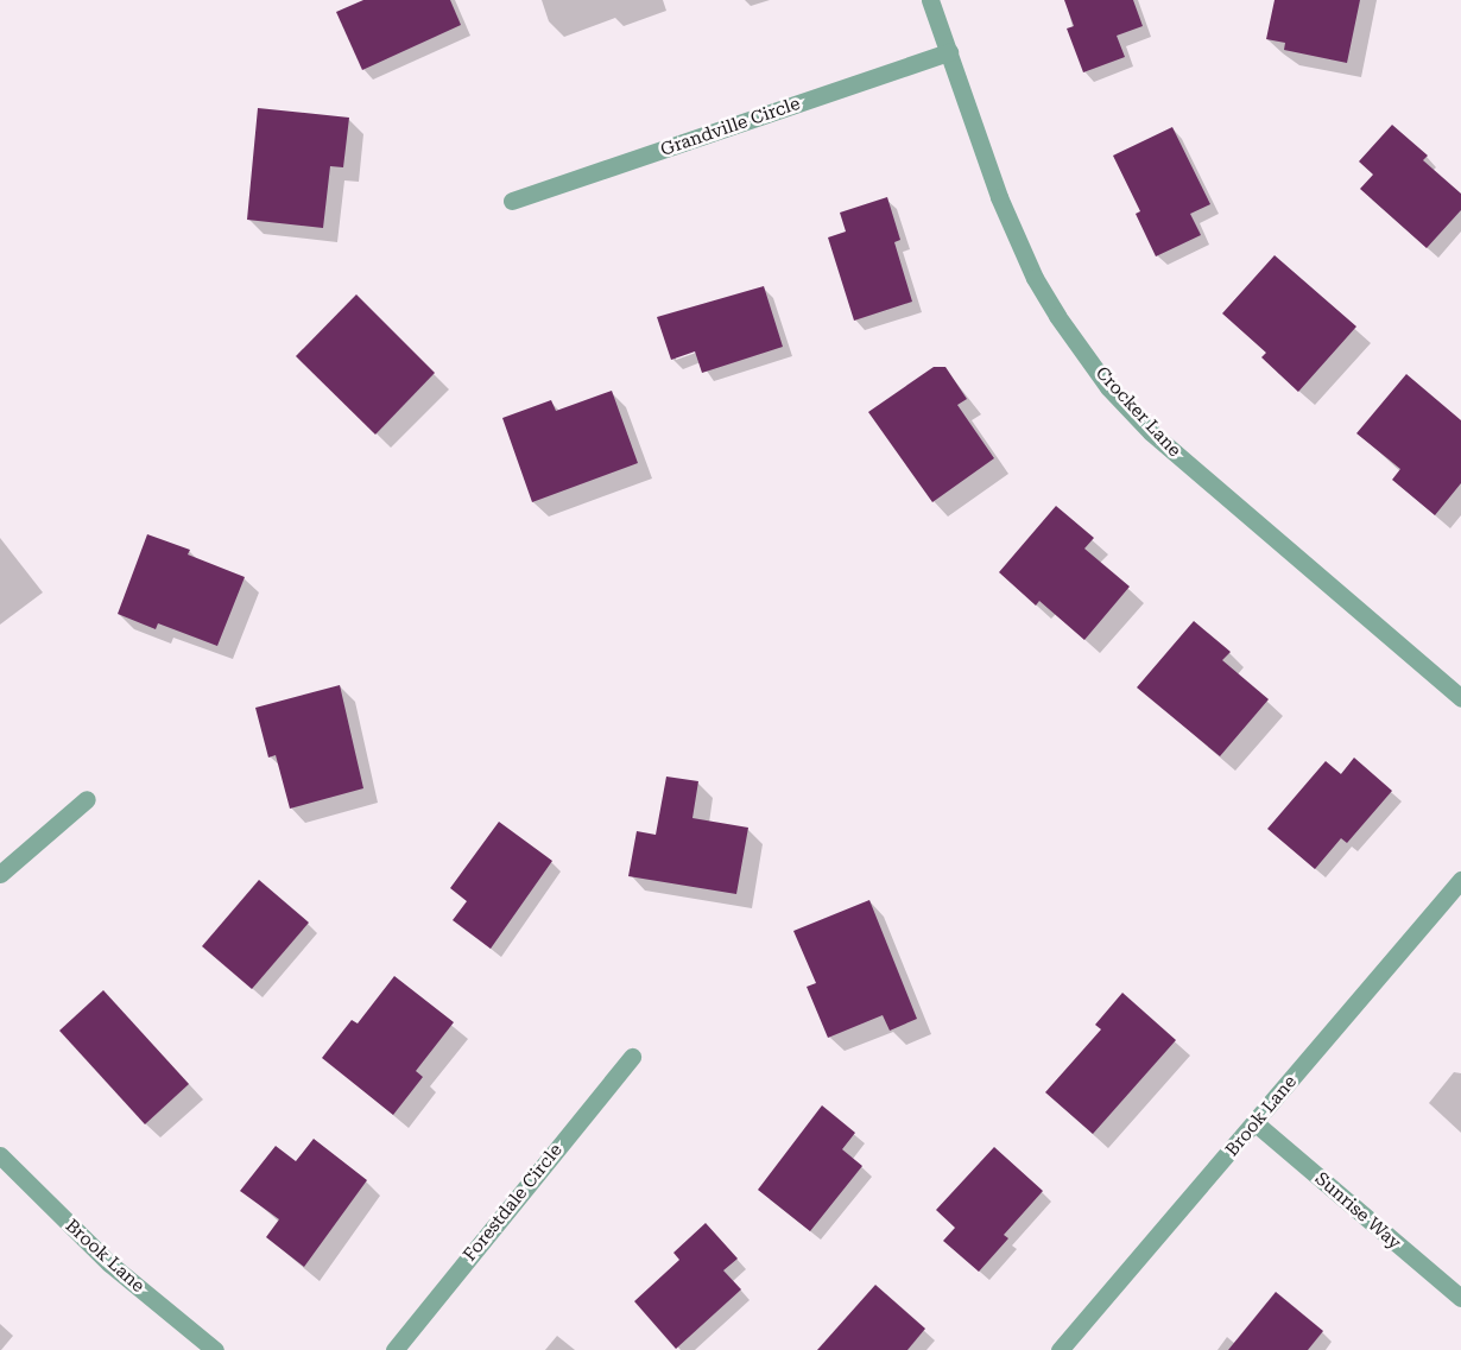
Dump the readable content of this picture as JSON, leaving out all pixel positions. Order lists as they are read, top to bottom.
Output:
{
  "streets": {
    "street": [
      "Grandville Circle",
      "Crocker Lane",
      "Brook Lane",
      "Forestdale Circle",
      "Sunrise Way"
    ]
  },
  "crossings": [
    ["Grandville Circle", "Crocker Lane"],
    ["Brook Lane", "Sunrise Way"]
  ]
}
